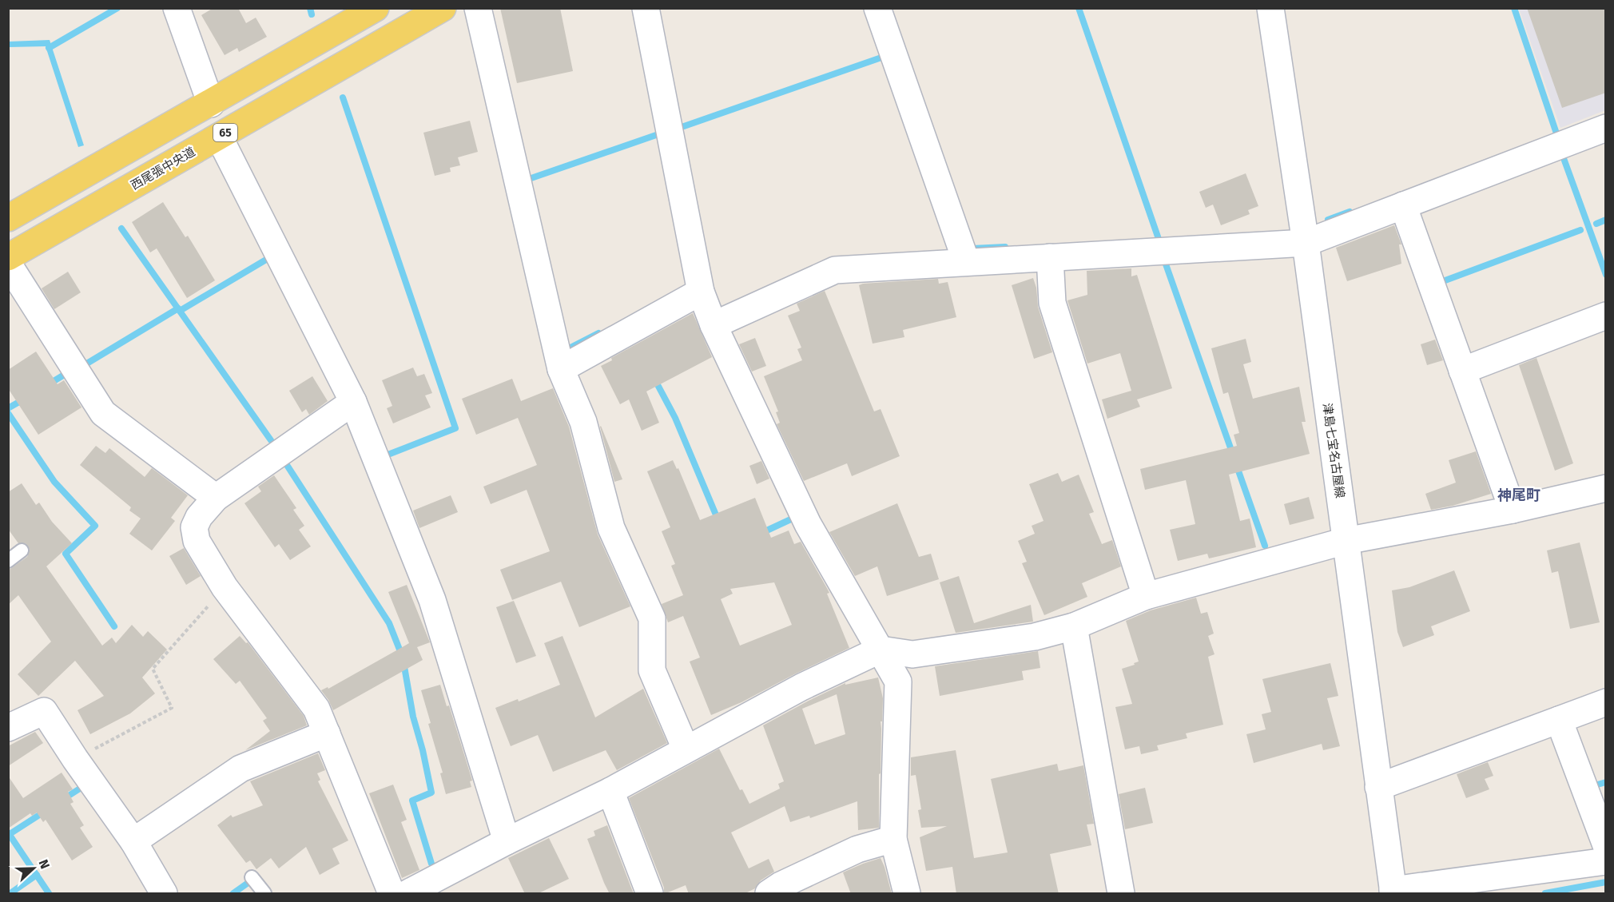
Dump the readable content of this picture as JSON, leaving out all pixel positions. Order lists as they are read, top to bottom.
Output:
{
  "streets": {
    "main road": ["65", "西尾張中央道"],
    "street": ["津島七宝名古屋線"]
  },
  "districts": ["神尾町"],
  "north": "right"
}
